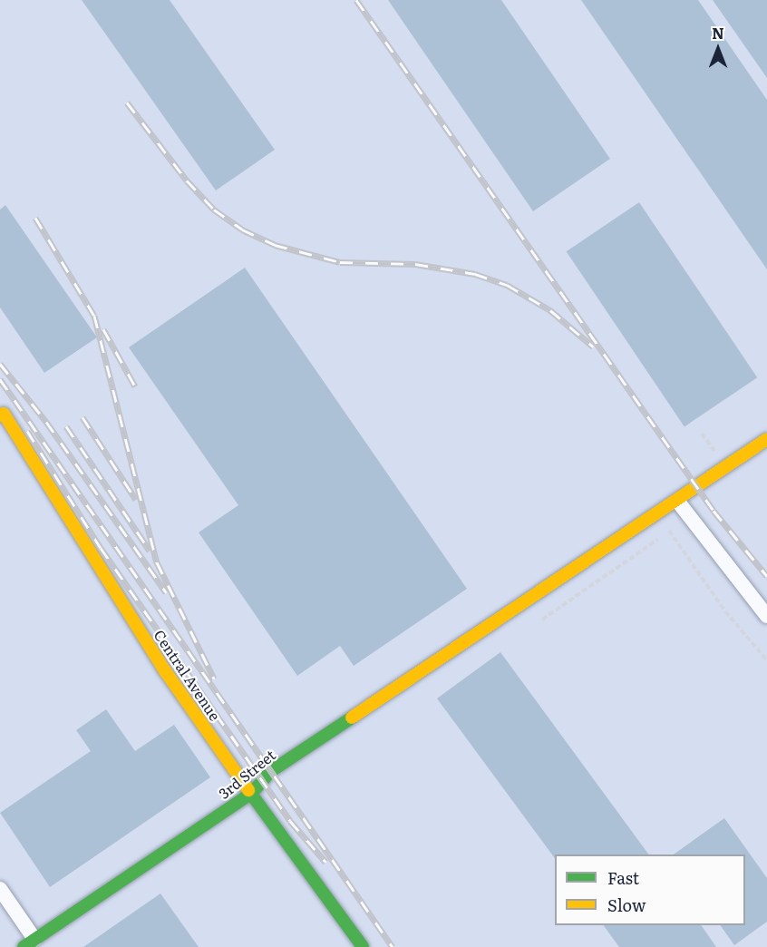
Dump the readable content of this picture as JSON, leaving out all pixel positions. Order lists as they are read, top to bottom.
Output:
{
  "streets": {
    "street": ["Central Avenue", "3rd Street"]
  },
  "crossings": [
    ["Central Avenue", "3rd Street"]
  ],
  "legend": ["Fast", "Slow"],
  "north": "top"
}
